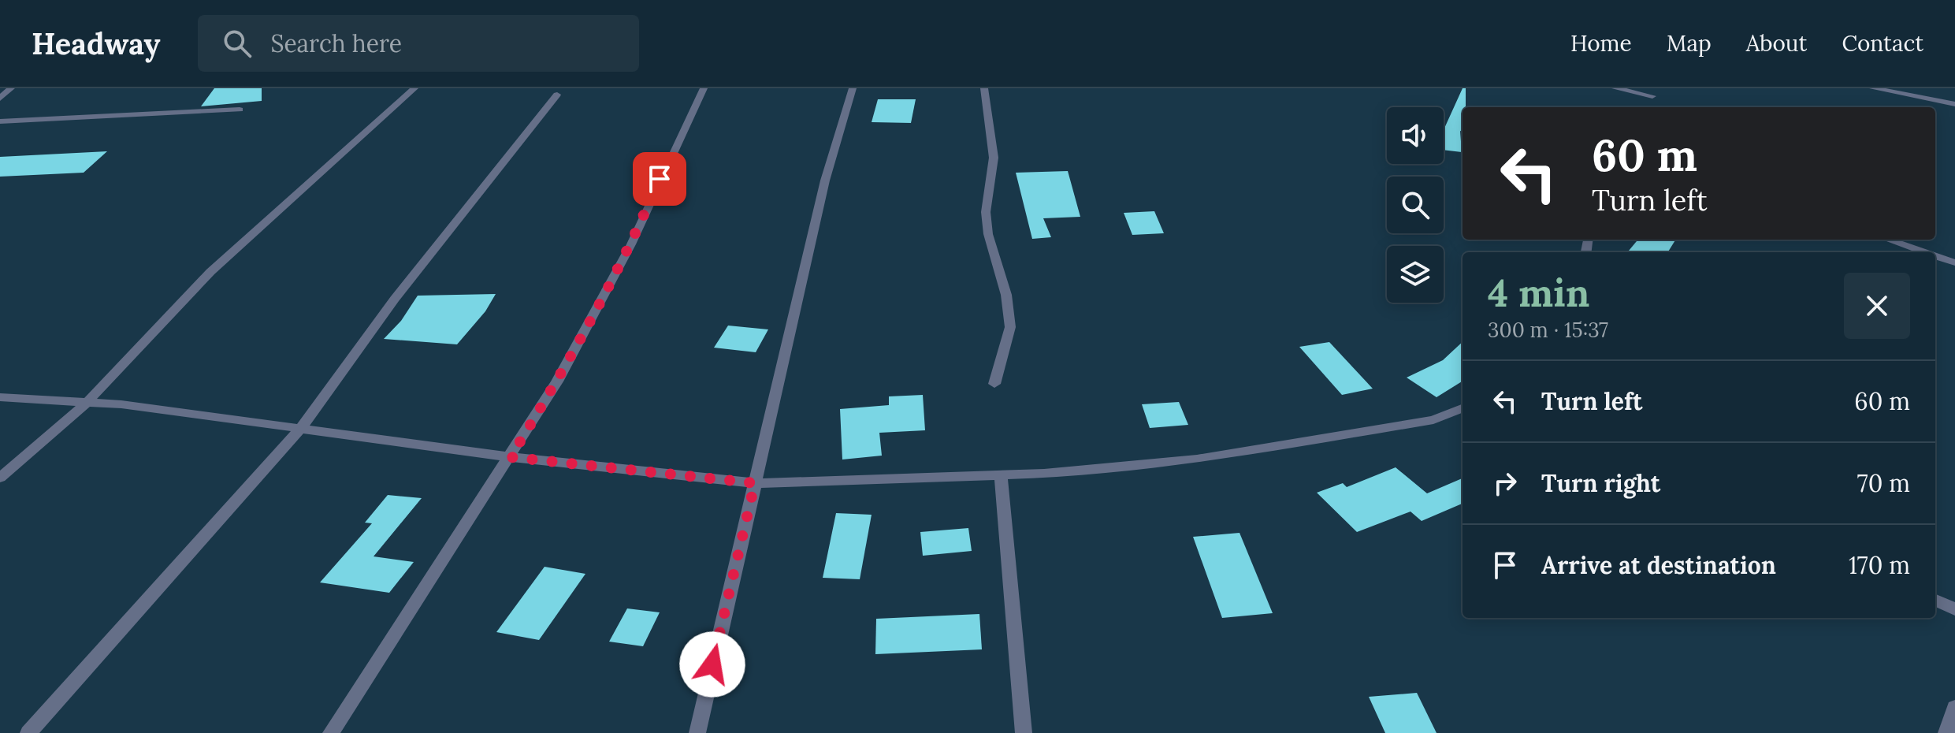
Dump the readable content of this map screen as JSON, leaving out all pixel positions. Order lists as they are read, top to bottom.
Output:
{
  "page": {
    "header": "Headway",
    "search": "Search here",
    "nav": [
      "Home",
      "Map",
      "About",
      "Contact"
    ],
    "turn": ["60 m", "Turn left"],
    "heading": ["4 min", "300 m · 15:37"],
    "list": [
      {
        "name": "Turn left",
        "value": "60 m"
      },
      {
        "name": "Turn right",
        "value": "70 m"
      },
      {
        "name": "Arrive at destination",
        "value": "170 m"
      }
    ]
  }
}
